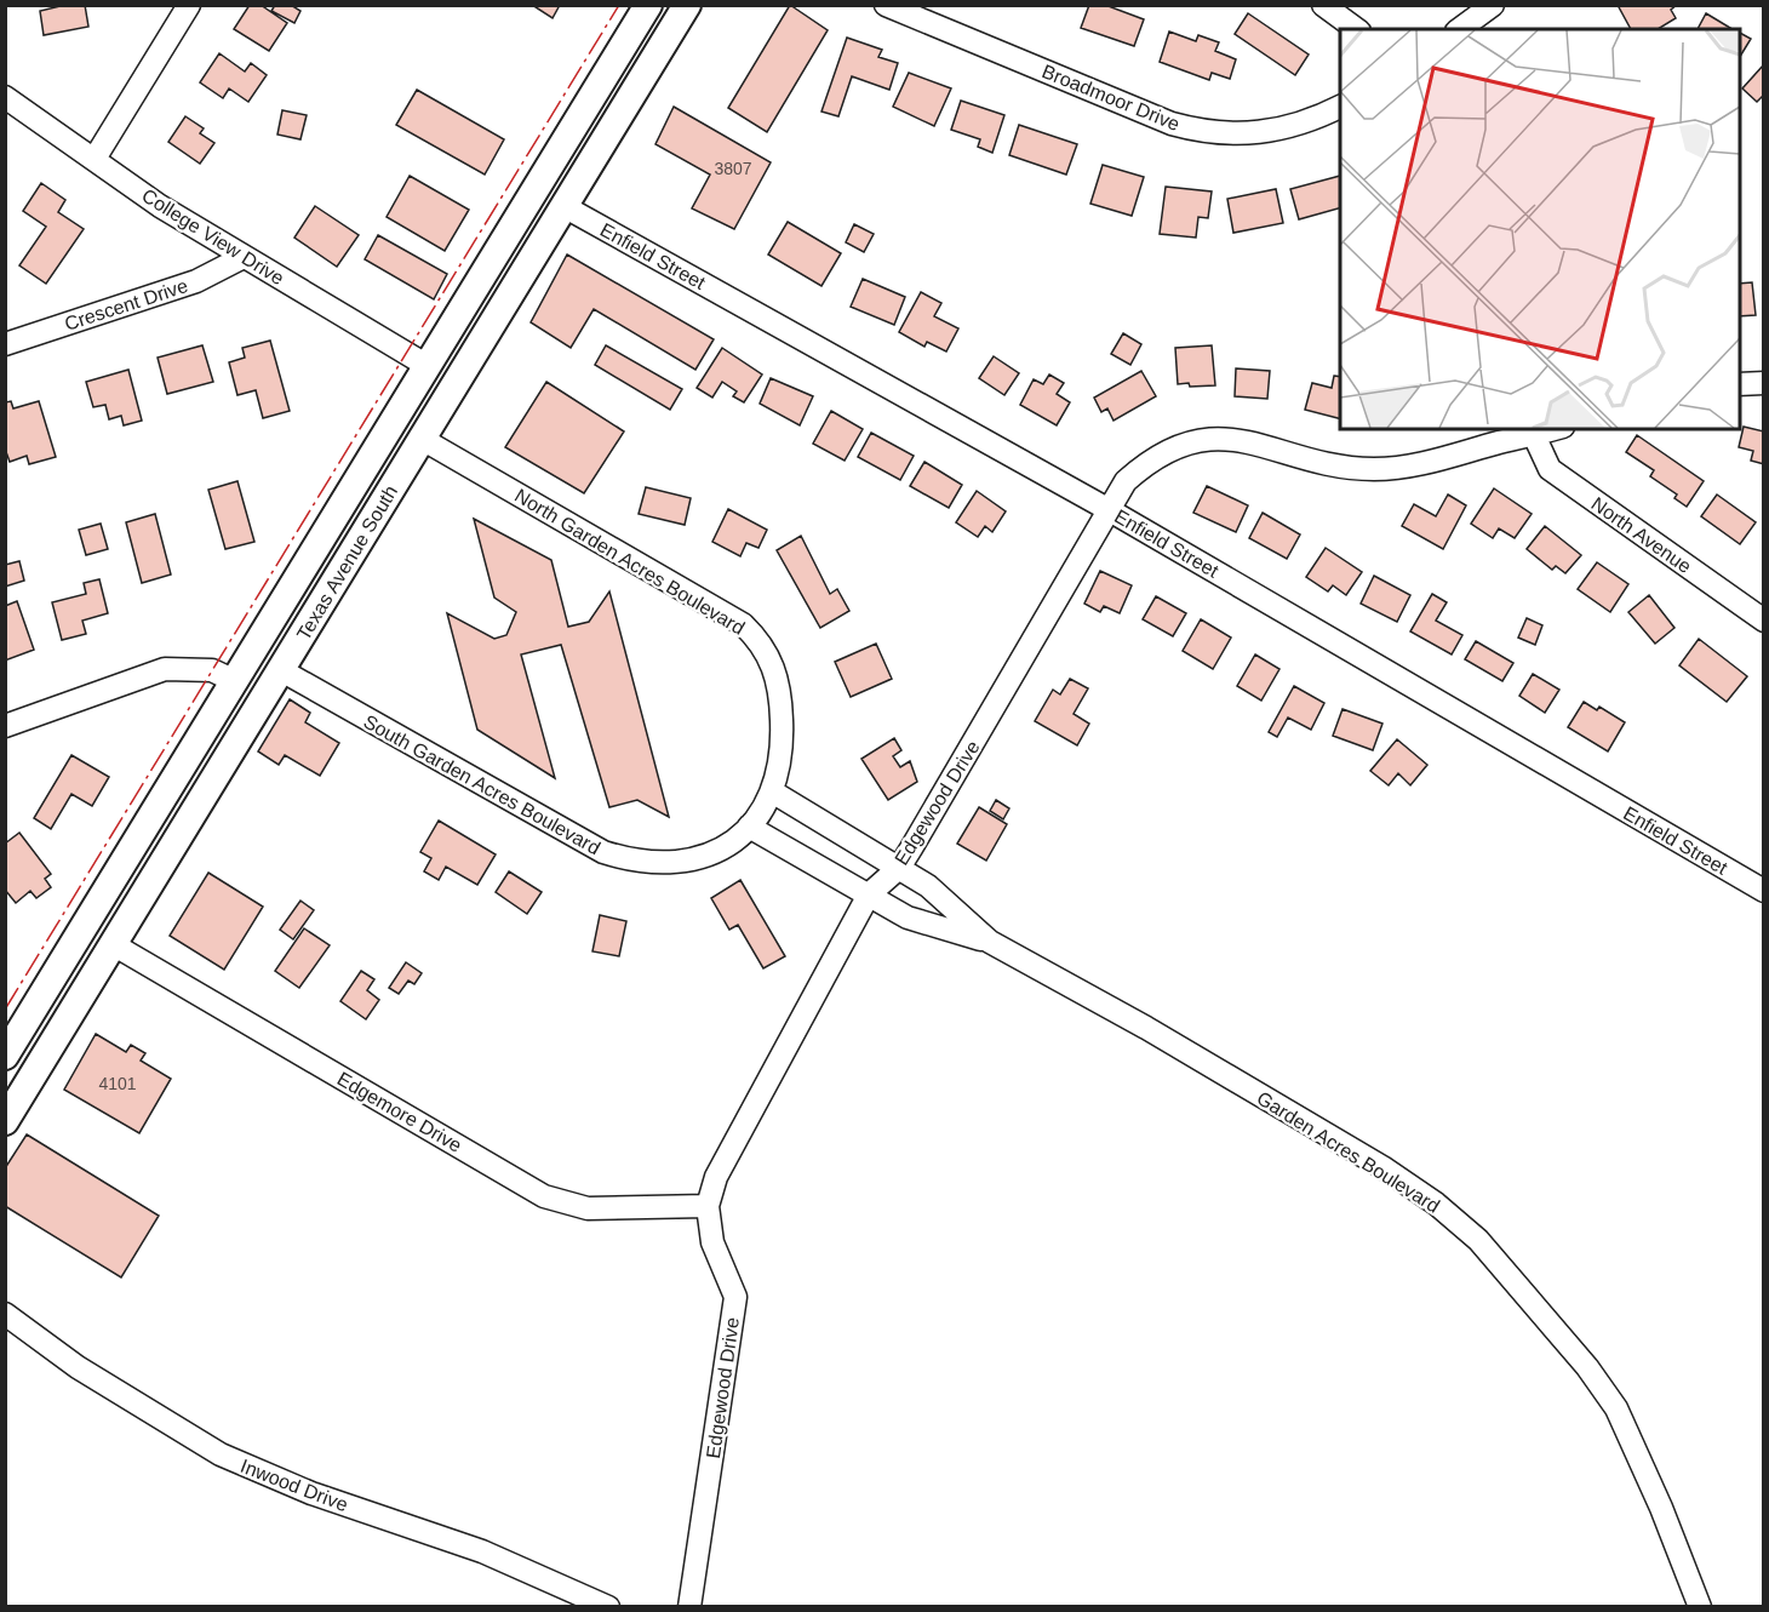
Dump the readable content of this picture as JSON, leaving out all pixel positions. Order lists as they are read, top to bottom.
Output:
{
  "streets": {
    "main road": ["Texas Avenue South"],
    "street": [
      "Broadmoor Drive",
      "College View Drive",
      "Enfield Street",
      "Crescent Drive",
      "North Avenue",
      "North Garden Acres Boulevard",
      "South Garden Acres Boulevard",
      "Edgewood Drive",
      "Edgemore Drive",
      "Garden Acres Boulevard",
      "Inwood Drive"
    ]
  },
  "crossings": [
    ["College View Drive", "Crescent Drive"],
    ["College View Drive", "Texas Avenue South"],
    ["Enfield Street", "Texas Avenue South"],
    ["Enfield Street", "Edgewood Drive"],
    ["North Avenue", "Edgewood Drive"],
    ["North Garden Acres Boulevard", "Texas Avenue South"],
    ["North Garden Acres Boulevard", "South Garden Acres Boulevard"],
    ["North Garden Acres Boulevard", "Garden Acres Boulevard"],
    ["Texas Avenue South", "South Garden Acres Boulevard"],
    ["Texas Avenue South", "Edgemore Drive"],
    ["South Garden Acres Boulevard", "Garden Acres Boulevard"],
    ["Edgewood Drive", "Edgemore Drive"],
    ["Edgewood Drive", "Garden Acres Boulevard"]
  ],
  "house_numbers": ["3807", "4101"]
}
